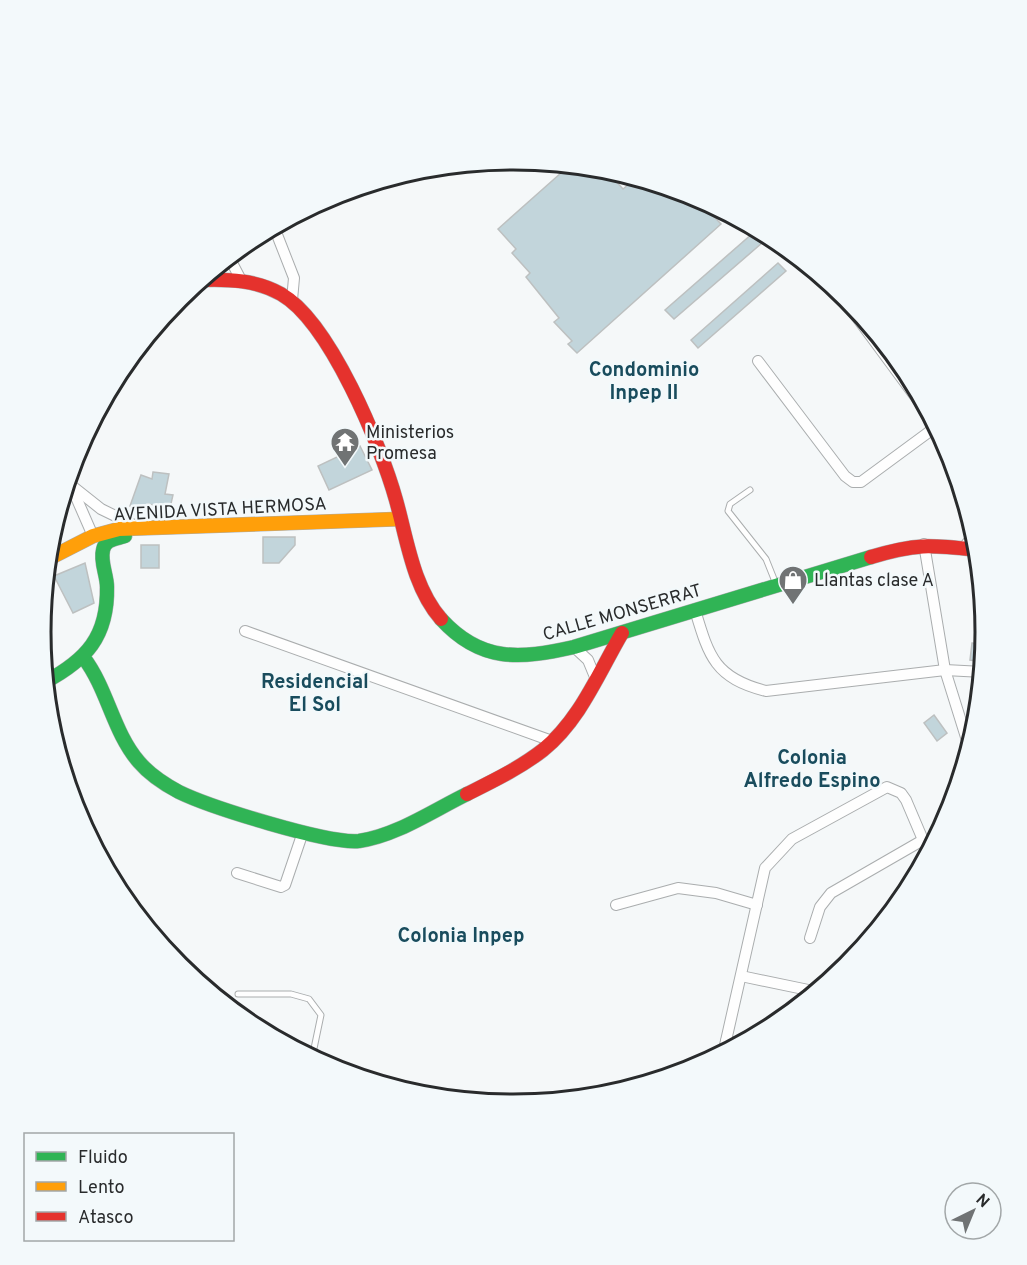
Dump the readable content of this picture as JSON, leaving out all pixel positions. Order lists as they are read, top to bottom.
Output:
{
  "streets": {
    "street": ["AVENIDA VISTA HERMOSA", "CALLE MONSERRAT"]
  },
  "crossings": [
    ["AVENIDA VISTA HERMOSA", "CALLE MONSERRAT"]
  ],
  "districts": [
    "Condominio Inpep II",
    "Residencial El Sol",
    "Colonia Alfredo Espino",
    "Colonia Inpep"
  ],
  "places": {
    "temple": ["Ministerios Promesa"],
    "shop": ["Llantas clase A"]
  },
  "legend": ["Fluido", "Lento", "Atasco"],
  "north": "top right"
}
